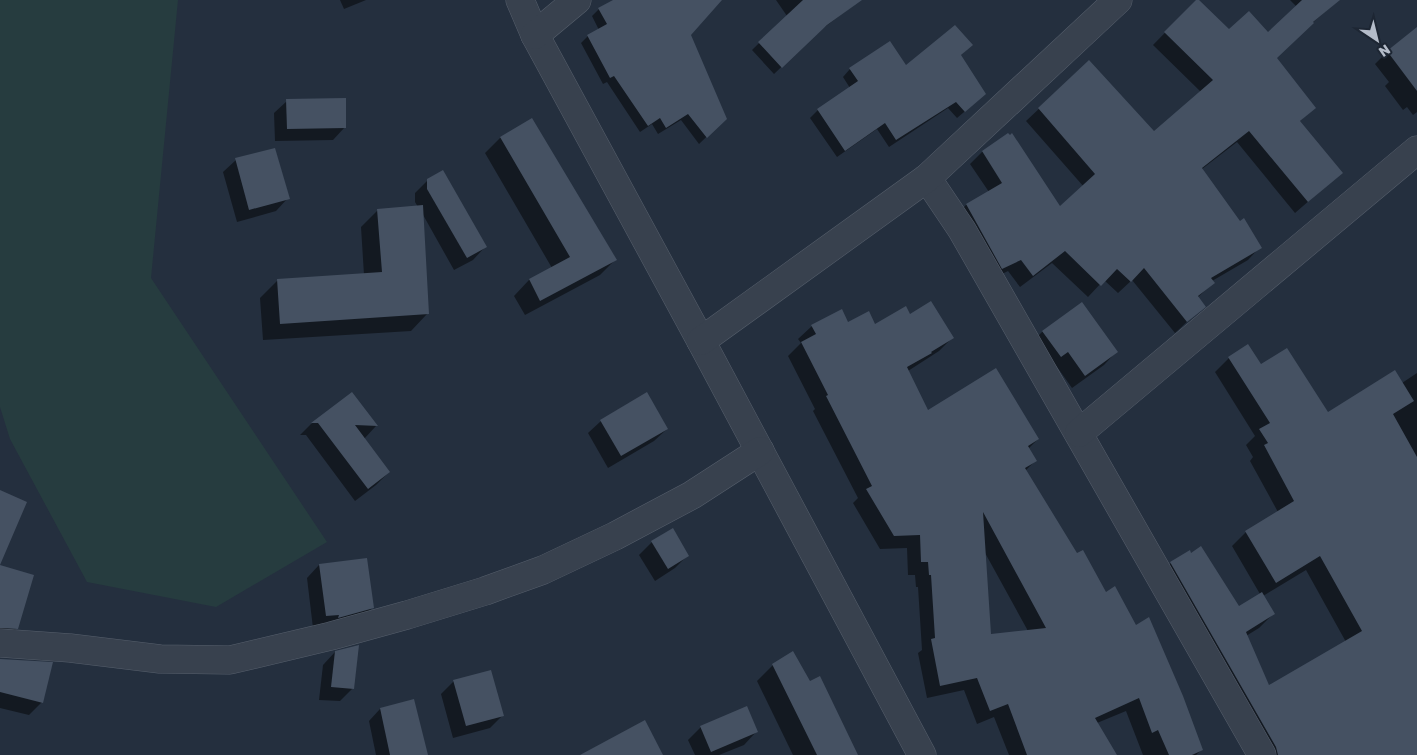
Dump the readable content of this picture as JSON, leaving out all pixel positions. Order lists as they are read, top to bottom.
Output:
{
  "north": "bottom right"
}
